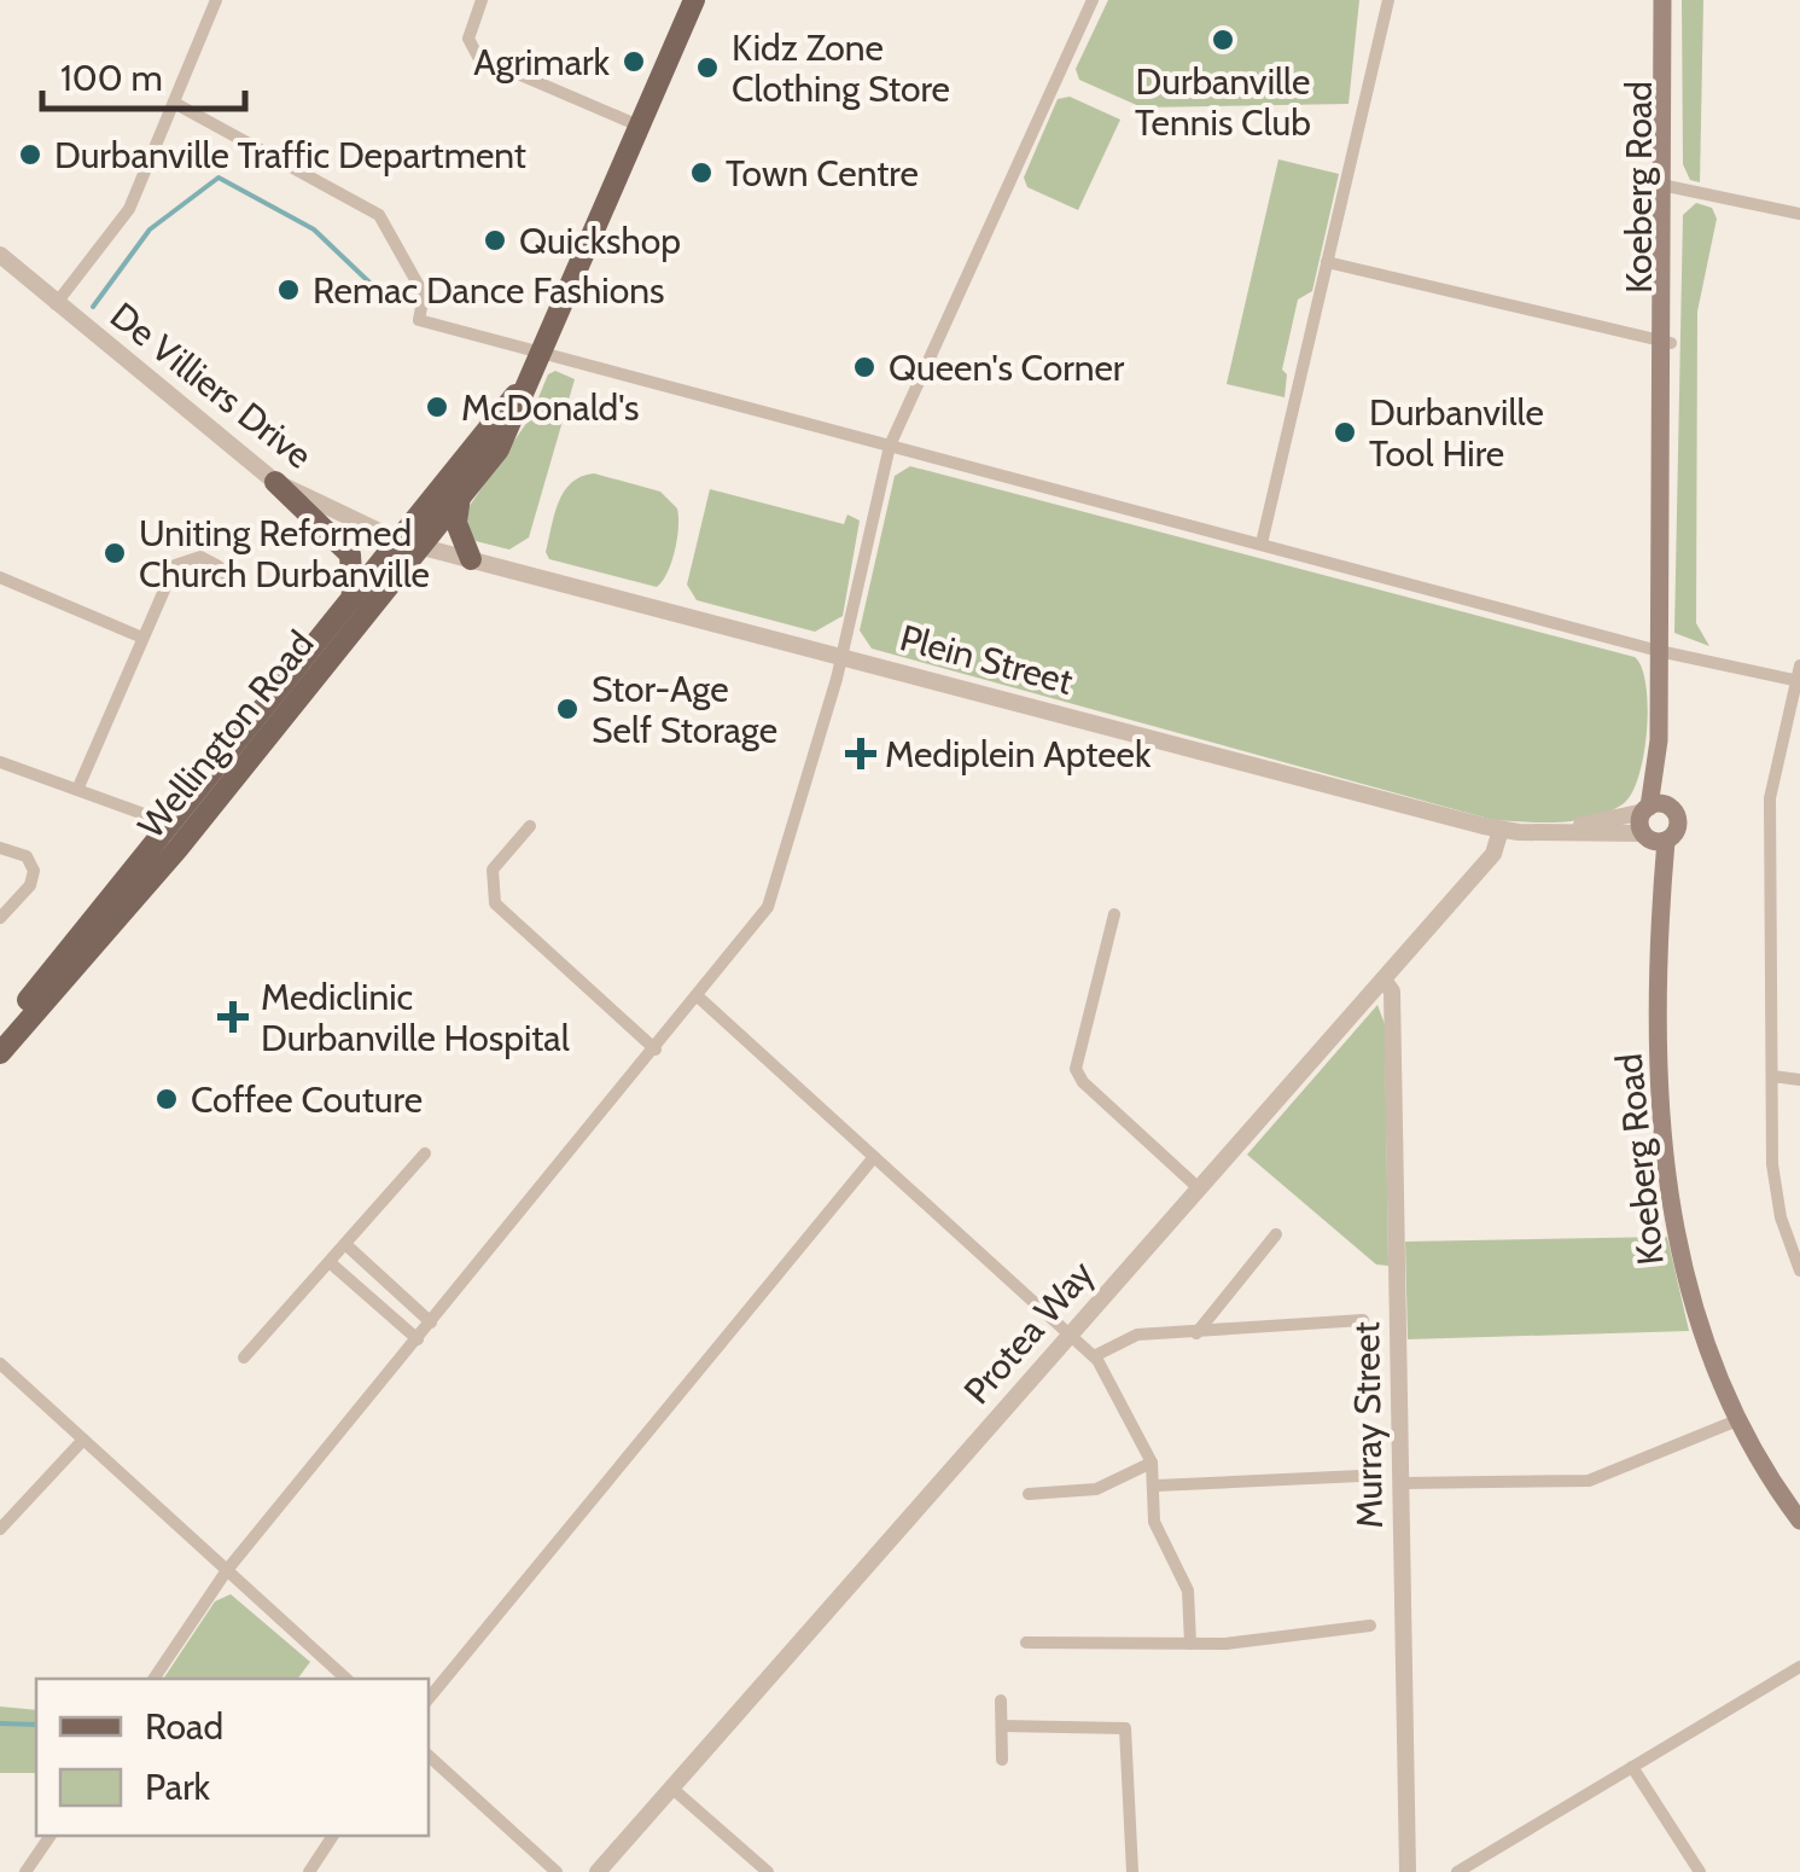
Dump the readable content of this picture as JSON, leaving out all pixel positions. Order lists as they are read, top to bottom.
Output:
{
  "streets": {
    "main road": ["Koeberg Road", "Wellington Road"],
    "street": [
      "De Villiers Drive",
      "Plein Street",
      "Protea Way",
      "Murray Street"
    ]
  },
  "crossings": [
    ["Koeberg Road", "Plein Street"],
    ["De Villiers Drive", "Plein Street"],
    ["De Villiers Drive", "Wellington Road"],
    ["Plein Street", "Wellington Road"],
    ["Plein Street", "Protea Way"],
    ["Protea Way", "Murray Street"]
  ],
  "places": {
    "other": [
      "Durbanville Tennis Club",
      "Agrimark",
      "Kidz Zone Clothing Store",
      "Durbanville Traffic Department",
      "Town Centre",
      "Quickshop",
      "Remac Dance Fashions",
      "Queen's Corner",
      "McDonald's",
      "Durbanville Tool Hire",
      "Uniting Reformed Church Durbanville",
      "Stor-Age Self Storage",
      "Coffee Couture"
    ],
    "health": ["Mediplein Apteek", "Mediclinic Durbanville Hospital"]
  },
  "legend": ["Road", "Park"],
  "scale_bar": "100 m"
}
